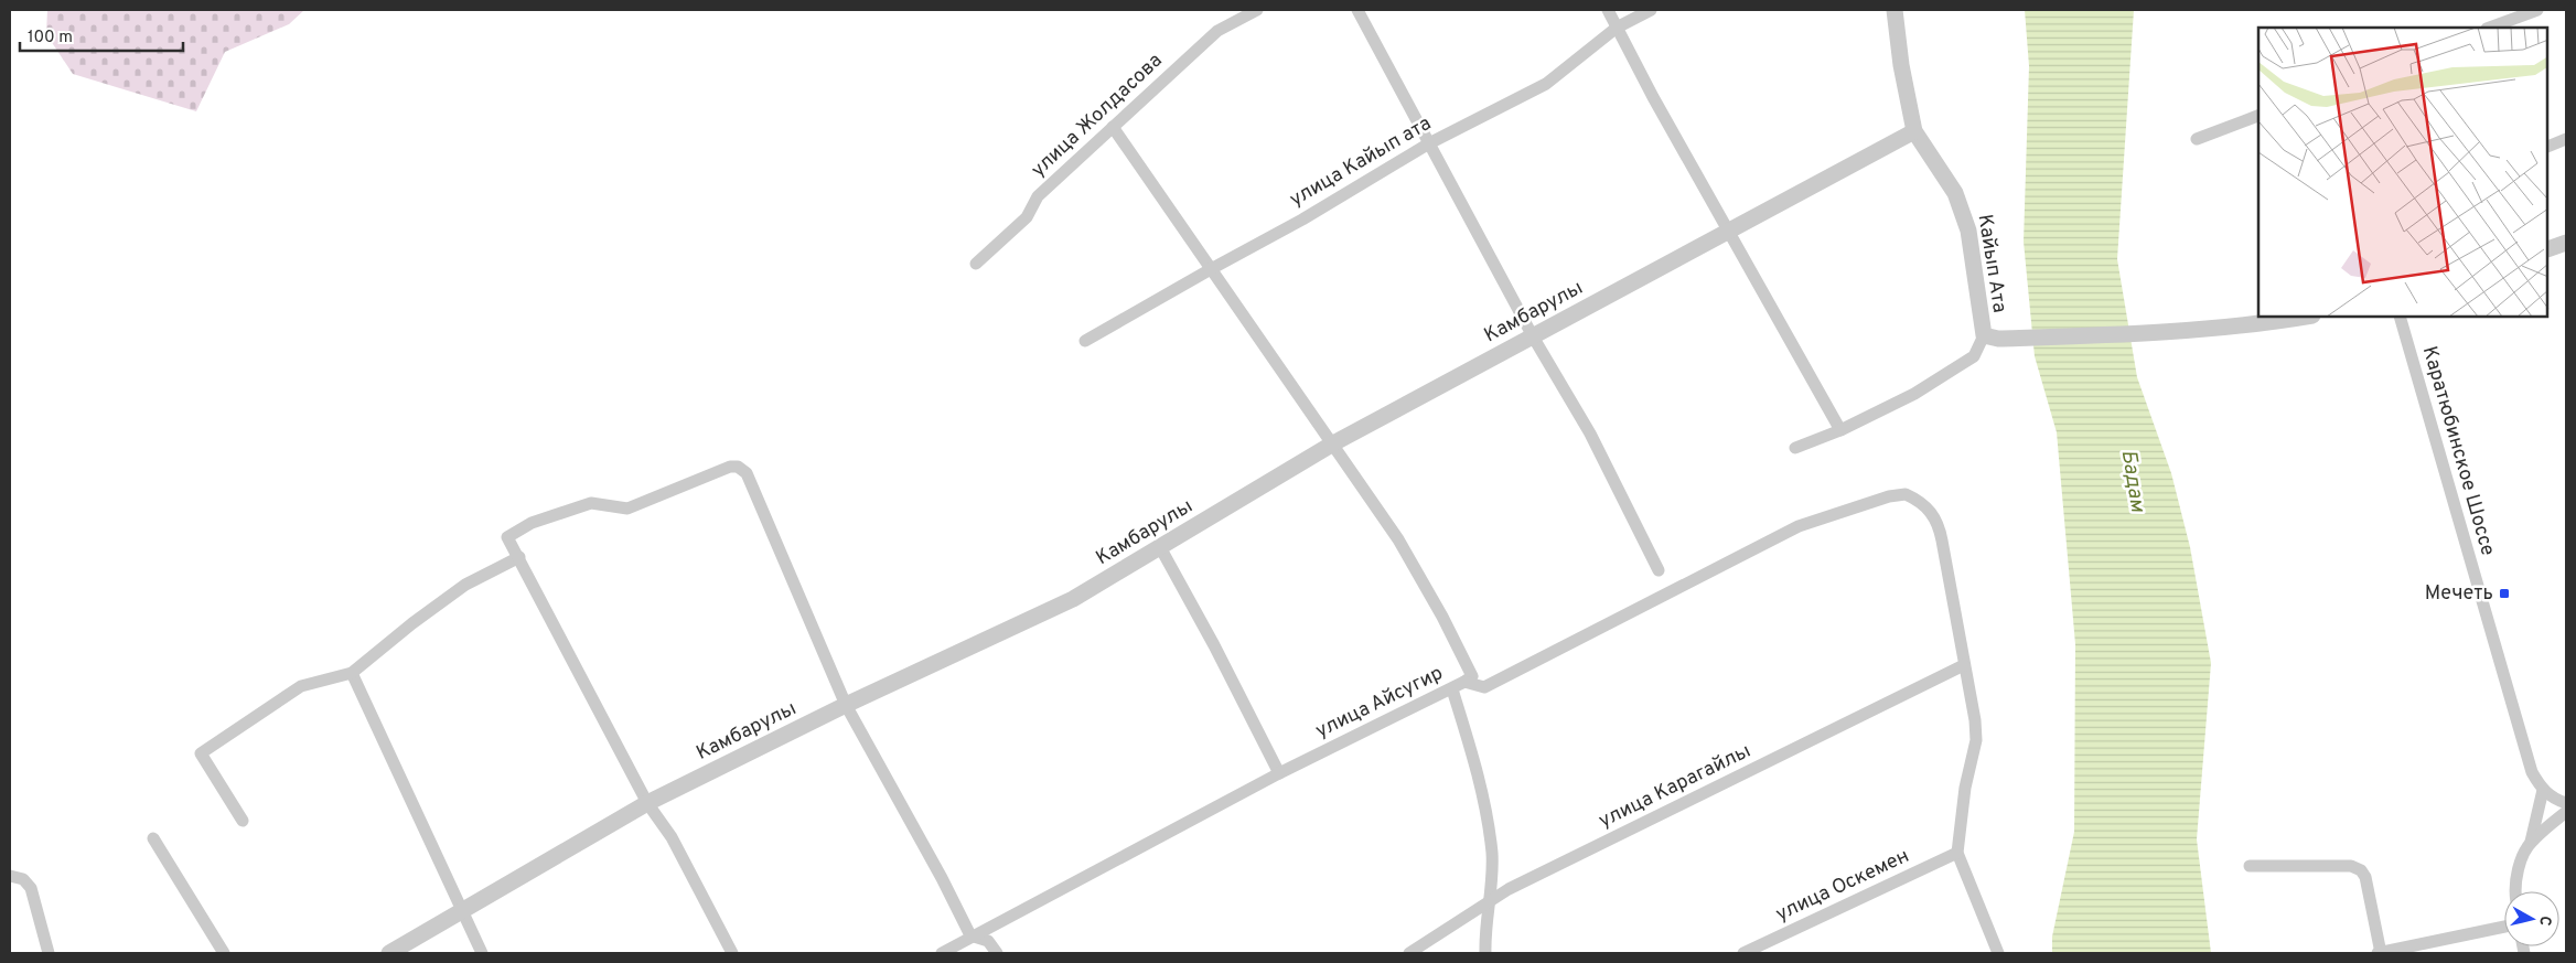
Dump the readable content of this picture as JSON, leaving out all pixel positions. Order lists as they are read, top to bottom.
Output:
{
  "streets": {
    "street": [
      "улица Жолдасова",
      "улица Кайып ата",
      "Кайып Ата",
      "Камбарулы",
      "Каратюбинское Шоссе",
      "улица Айсугир",
      "улица Карагайлы",
      "улица Оскемен"
    ]
  },
  "crossings": [
    ["Кайып Ата", "Камбарулы"],
    ["улица Айсугир", "улица Карагайлы"]
  ],
  "water": ["Бадам"],
  "places": {
    "transit": ["Мечеть"]
  },
  "scale_bar": "100 m",
  "north": "right"
}
